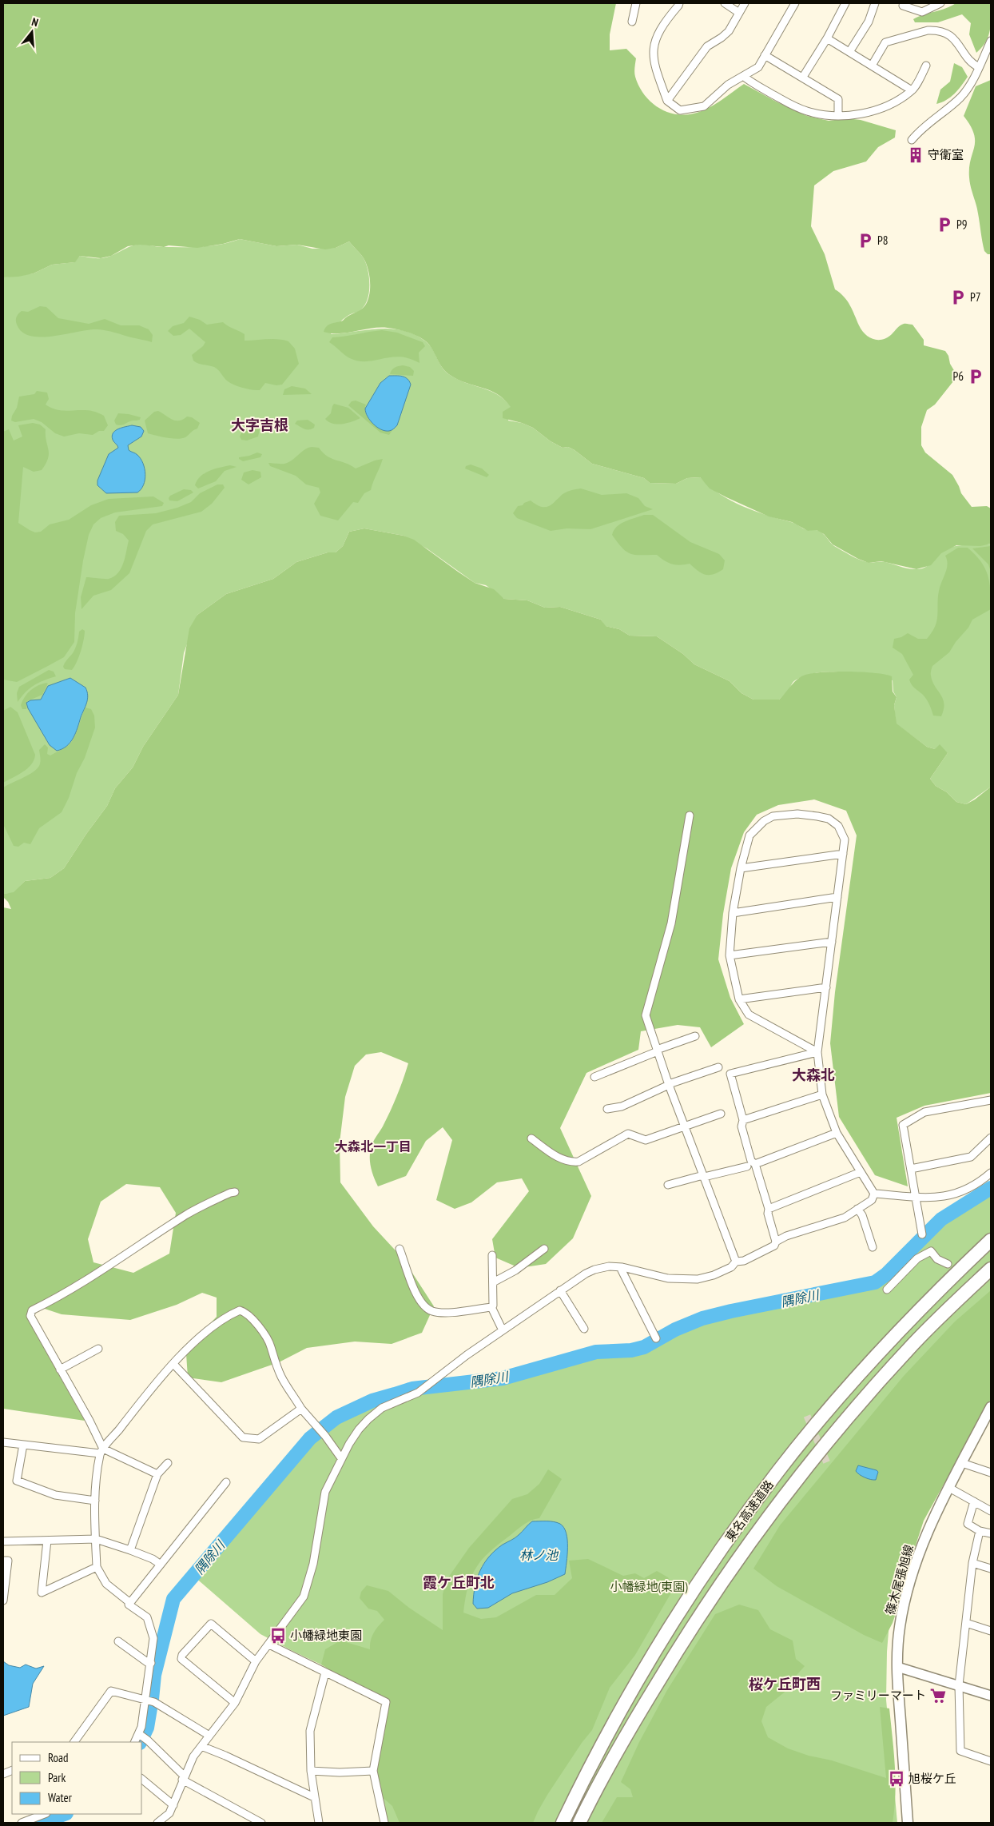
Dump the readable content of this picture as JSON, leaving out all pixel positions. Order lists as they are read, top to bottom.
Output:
{
  "streets": {
    "highway": ["東名高速道路"],
    "main road": ["篠木尾張旭線"]
  },
  "districts": [
    "大字吉根",
    "大森北",
    "大森北一丁目",
    "霞ケ丘町北",
    "桜ケ丘町西"
  ],
  "water": ["隅除川", "林ノ池"],
  "parks": ["小幡緑地(東園)"],
  "places": {
    "building": ["守衛室"],
    "parking": [
      "P9",
      "P8",
      "P7",
      "P6"
    ],
    "bus stop": ["小幡緑地東園", "旭桜ケ丘"],
    "supermarket": ["ファミリーマート"]
  },
  "legend": ["Road", "Park", "Water"],
  "north": "top"
}
